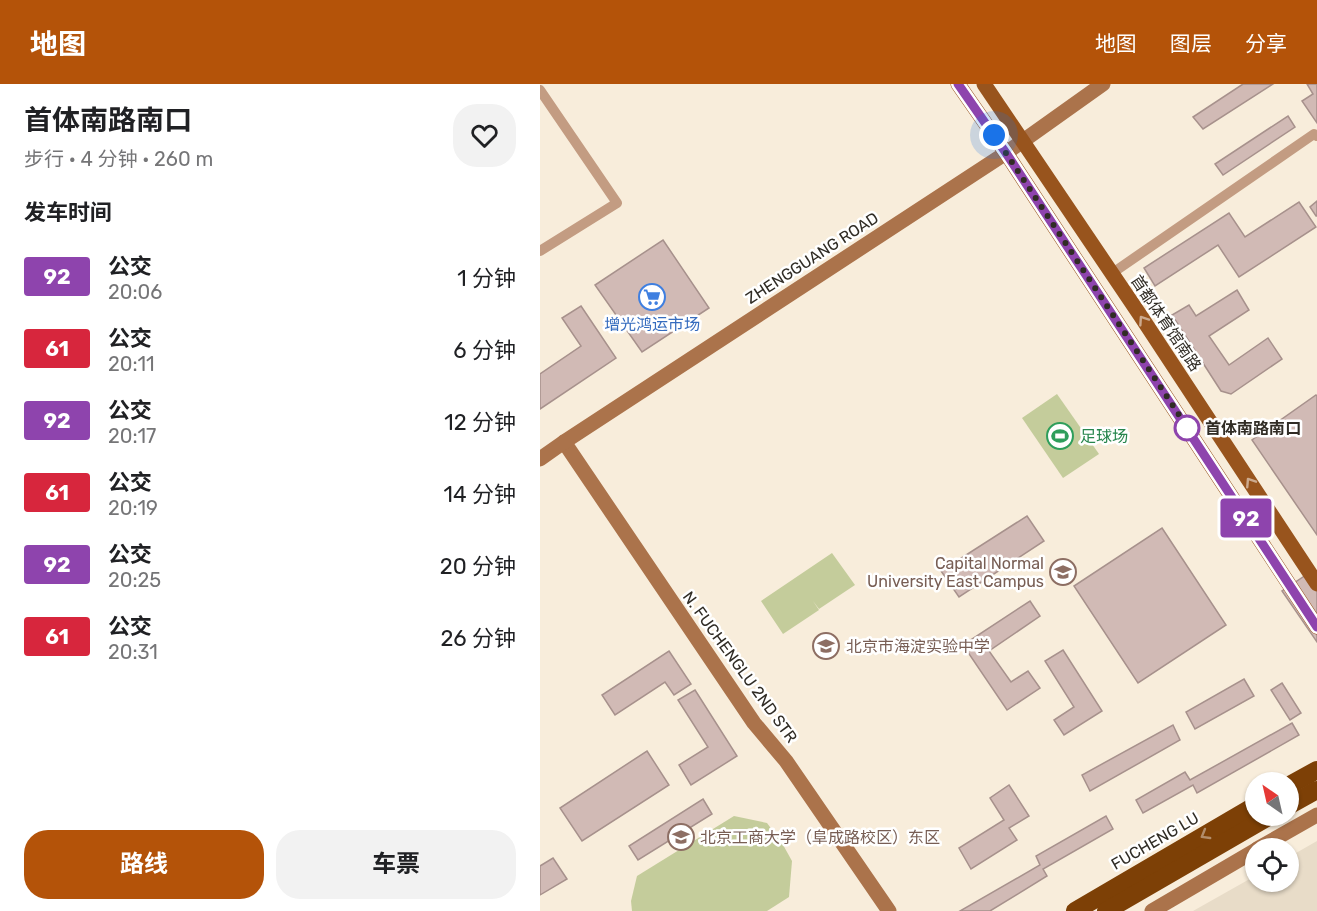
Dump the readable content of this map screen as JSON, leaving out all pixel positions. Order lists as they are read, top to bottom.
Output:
{
  "streets": {
    "highway": ["FUCHENG LU"],
    "main road": ["首都体育馆南路"],
    "street": ["ZHENGGUANG ROAD", "N. FUCHENGLU 2ND STR"]
  },
  "crossings": [
    ["ZHENGGUANG ROAD", "首都体育馆南路"],
    ["ZHENGGUANG ROAD", "N. FUCHENGLU 2ND STR"]
  ],
  "places": {
    "supermarket": ["增光鸿运市场"],
    "other": ["首体南路南口"],
    "sports": ["足球场"],
    "school or university": ["Capital Normal University East Campus", "北京市海淀实验中学", "北京工商大学（阜成路校区）东区"]
  },
  "lines": ["bus line 92"],
  "north": "top left",
  "page": {
    "header": "地图",
    "nav": ["地图", "图层", "分享"],
    "heading": [
      ["首体南路南口", "步行 · 4 分钟 · 260 m"],
      "发车时间"
    ],
    "on_map": "92",
    "list": [
      {
        "mark": "92",
        "name": "公交",
        "note": "20:06",
        "value": "1 分钟"
      },
      {
        "mark": "61",
        "name": "公交",
        "note": "20:11",
        "value": "6 分钟"
      },
      {
        "mark": "92",
        "name": "公交",
        "note": "20:17",
        "value": "12 分钟"
      },
      {
        "mark": "61",
        "name": "公交",
        "note": "20:19",
        "value": "14 分钟"
      },
      {
        "mark": "92",
        "name": "公交",
        "note": "20:25",
        "value": "20 分钟"
      },
      {
        "mark": "61",
        "name": "公交",
        "note": "20:31",
        "value": "26 分钟"
      }
    ],
    "buttons": ["路线", "车票"]
  }
}
